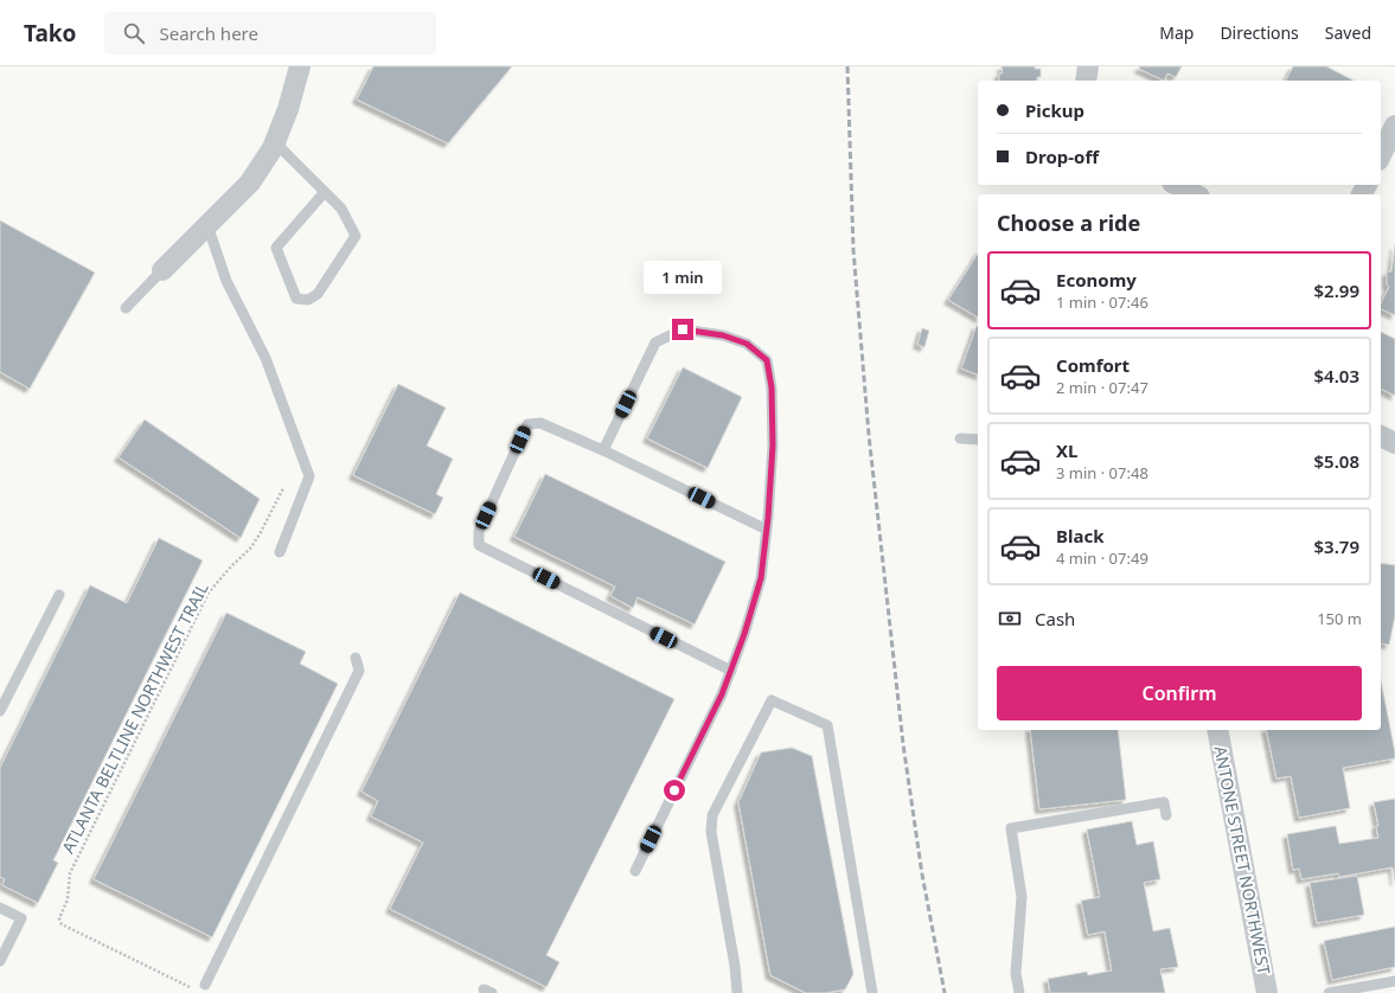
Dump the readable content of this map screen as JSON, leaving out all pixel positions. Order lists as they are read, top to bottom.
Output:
{
  "streets": {
    "street": ["ANTONE STREET NORTHWEST"],
    "path": ["ATLANTA BELTLINE NORTHWEST TRAIL"]
  },
  "page": {
    "header": "Tako",
    "search": "Search here",
    "nav": ["Map", "Directions", "Saved"],
    "banner": ["Pickup", "Drop-off"],
    "heading": "Choose a ride",
    "list": [
      {
        "name": "Economy",
        "note": "1 min · 07:46",
        "value": "$2.99"
      },
      {
        "name": "Comfort",
        "note": "2 min · 07:47",
        "value": "$4.03"
      },
      {
        "name": "XL",
        "note": "3 min · 07:48",
        "value": "$5.08"
      },
      {
        "name": "Black",
        "note": "4 min · 07:49",
        "value": "$3.79"
      }
    ],
    "bubble": "1 min",
    "pay": ["Cash", "150 m"],
    "buttons": "Confirm"
  }
}
